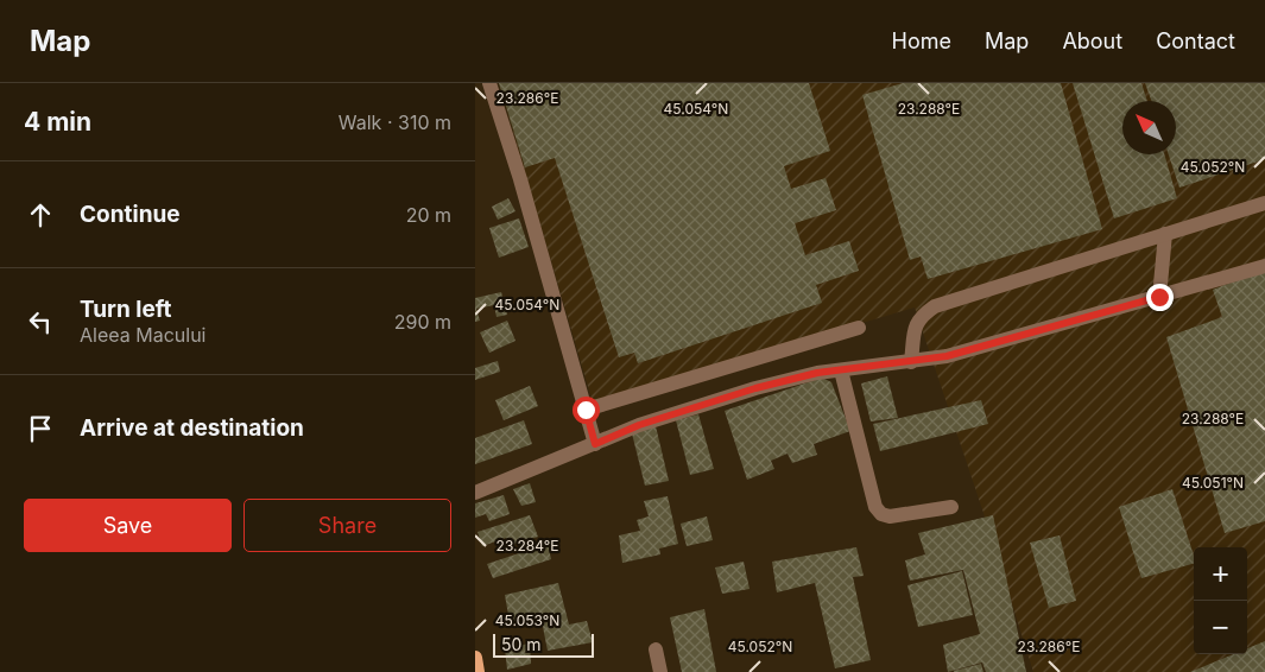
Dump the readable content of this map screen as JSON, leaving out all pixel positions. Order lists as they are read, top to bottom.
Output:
{
  "scale_bar": "50 m",
  "north": "top left",
  "page": {
    "header": "Map",
    "nav": [
      "Home",
      "Map",
      "About",
      "Contact"
    ],
    "heading": ["4 min", "Walk · 310 m"],
    "list": [
      ["Continue", "20 m"],
      ["Turn left", "Aleea Macului", "290 m"],
      "Arrive at destination"
    ],
    "buttons": ["Save", "Share"],
    "map_buttons": ["+", "−"],
    "scale": "50 m"
  },
  "coordinates": [
    "23.286°E",
    "45.054°N",
    "23.288°E",
    "45.052°N",
    "45.051°N",
    "23.284°E",
    "45.053°N"
  ]
}
